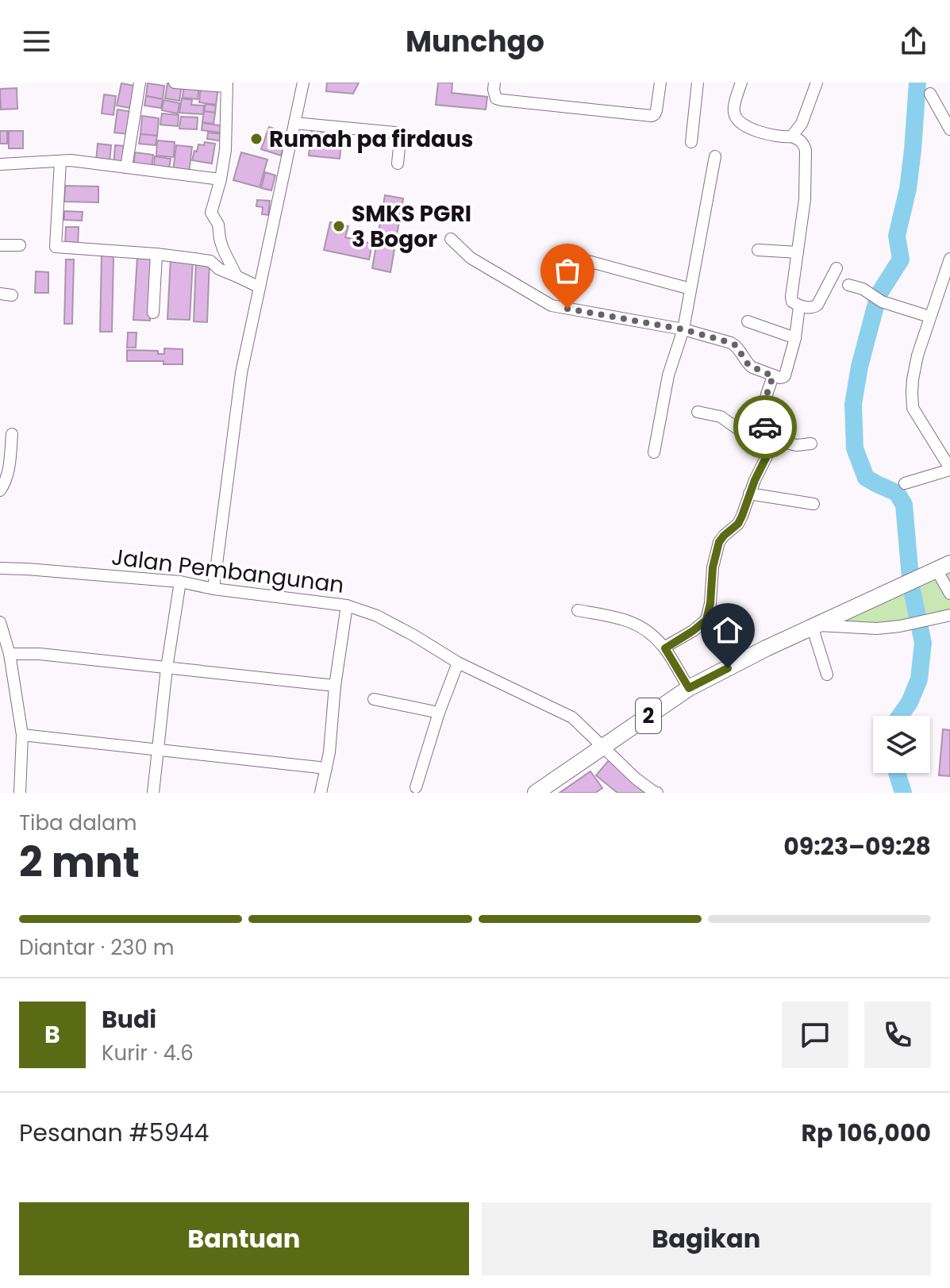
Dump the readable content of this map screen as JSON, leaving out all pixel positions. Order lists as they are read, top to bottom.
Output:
{
  "streets": {
    "highway": ["2"],
    "street": ["Jalan Pembangunan"]
  },
  "crossings": [
    ["Jalan Pembangunan", "2"]
  ],
  "places": ["Rumah pa firdaus", "SMKS PGRI 3 Bogor"],
  "page": {
    "header": "Munchgo",
    "heading": ["2 mnt", "Tiba dalam", "09:23–09:28"],
    "panel": [
      "Budi",
      "Kurir · 4.6",
      "Pesanan #5944",
      "Rp 106,000"
    ],
    "bar": "Diantar · 230 m",
    "round": "B",
    "buttons": ["Bantuan", "Bagikan"]
  }
}
